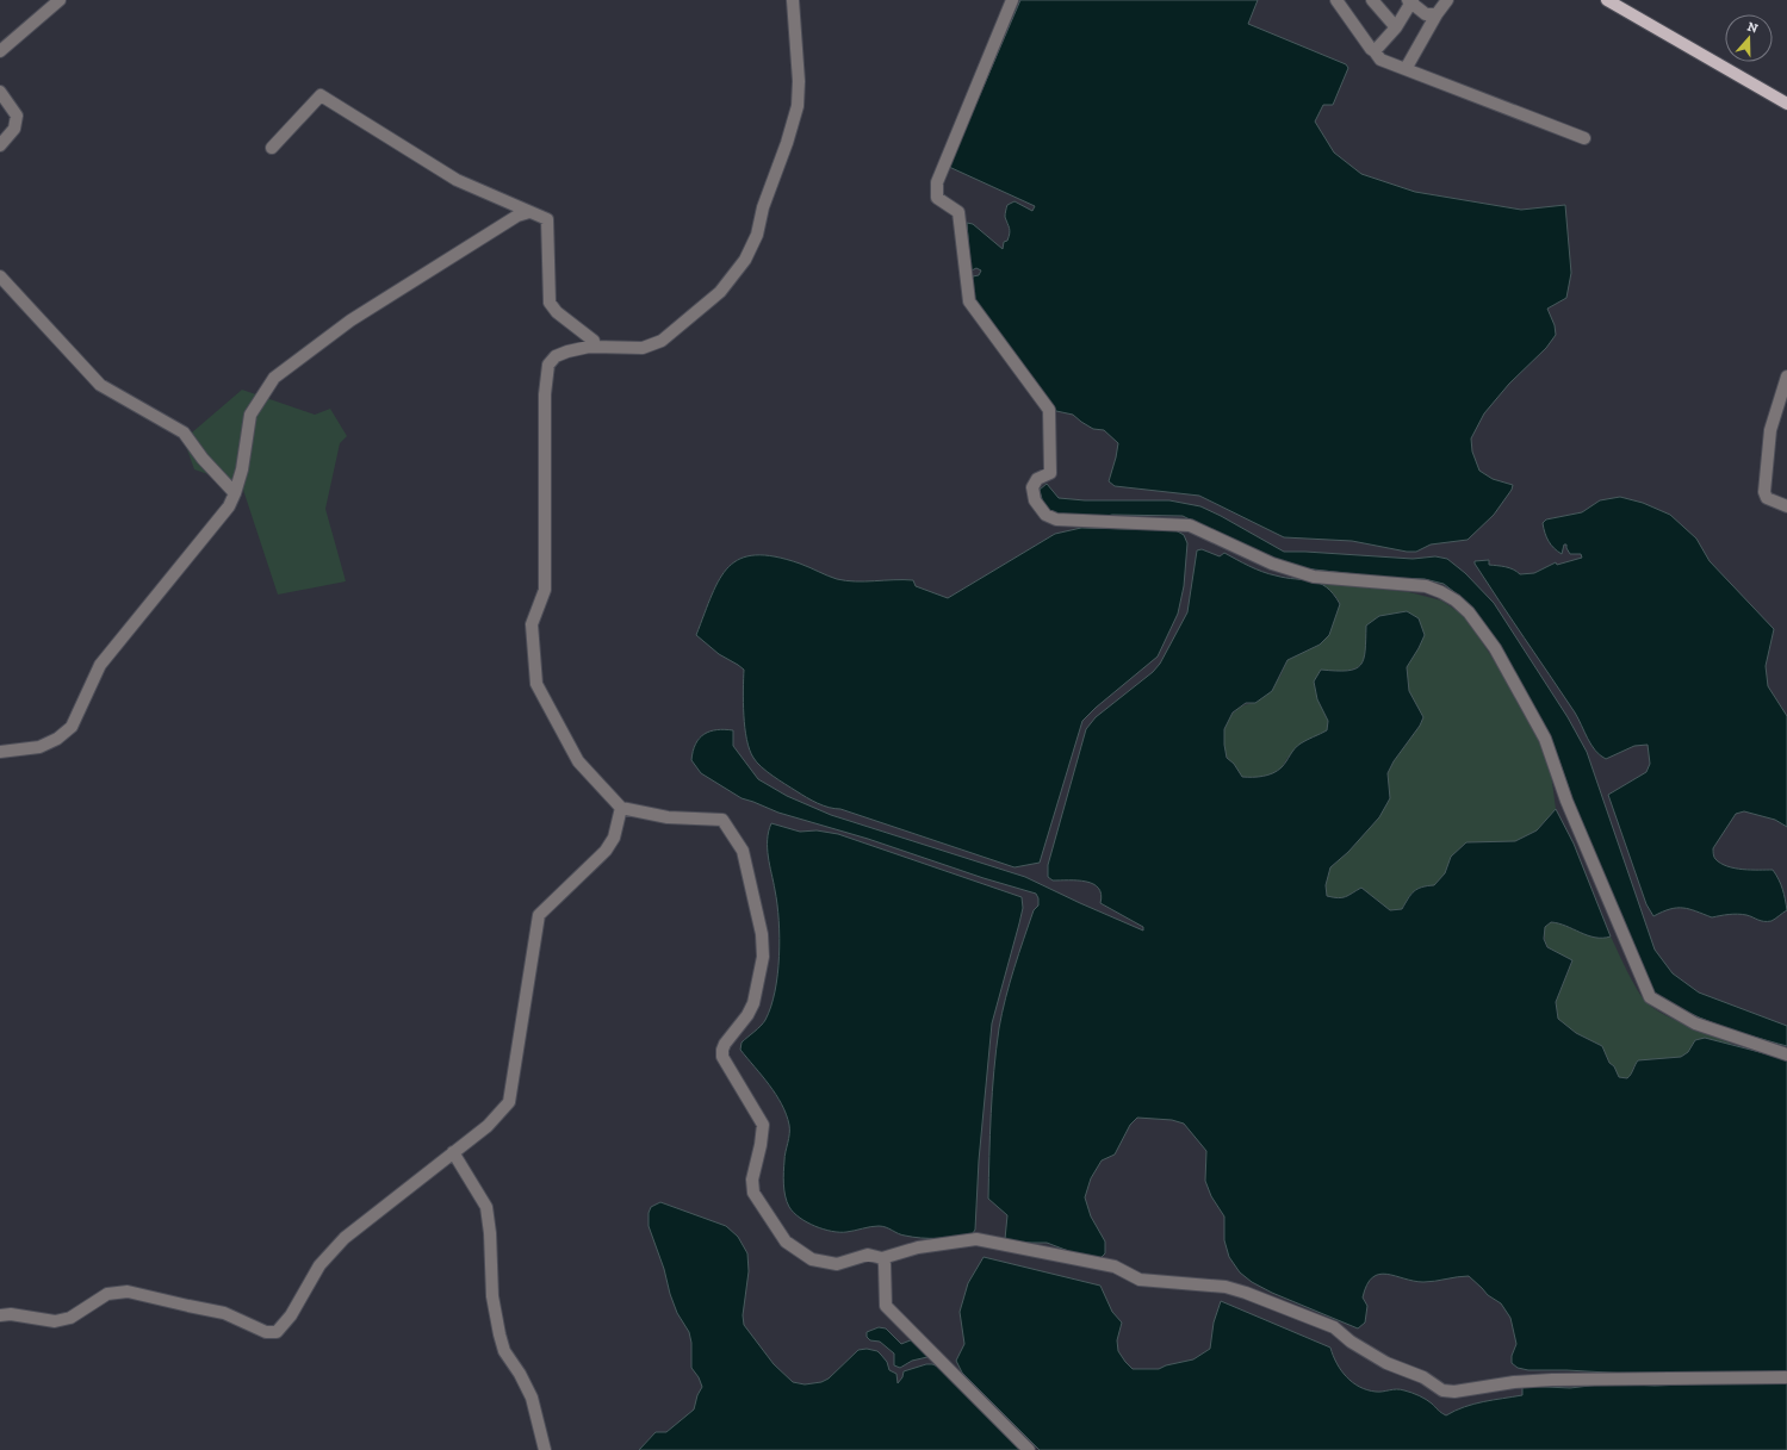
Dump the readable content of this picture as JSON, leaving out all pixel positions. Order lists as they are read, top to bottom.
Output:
{
  "north": "top"
}
